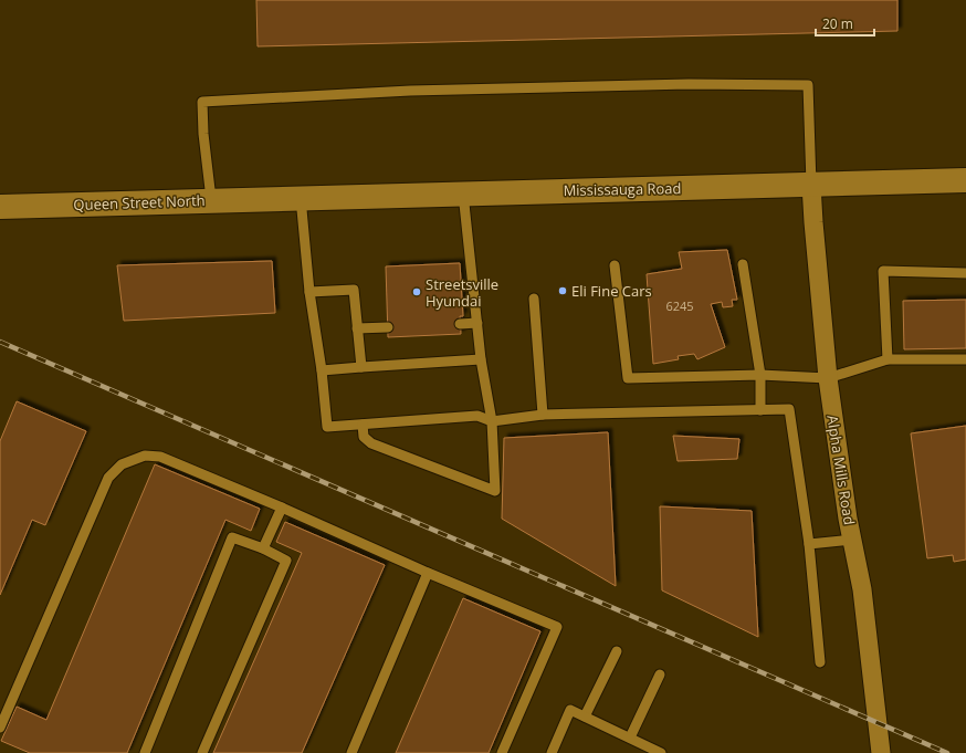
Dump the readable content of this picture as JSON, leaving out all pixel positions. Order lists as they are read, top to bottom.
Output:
{
  "streets": {
    "main road": ["Mississauga Road", "Queen Street North"],
    "street": ["Alpha Mills Road"]
  },
  "crossings": [
    ["Mississauga Road", "Queen Street North"],
    ["Mississauga Road", "Alpha Mills Road"]
  ],
  "places": ["Eli Fine Cars", "Streetsville Hyundai"],
  "house_numbers": ["6245"],
  "scale_bar": "20 m"
}
